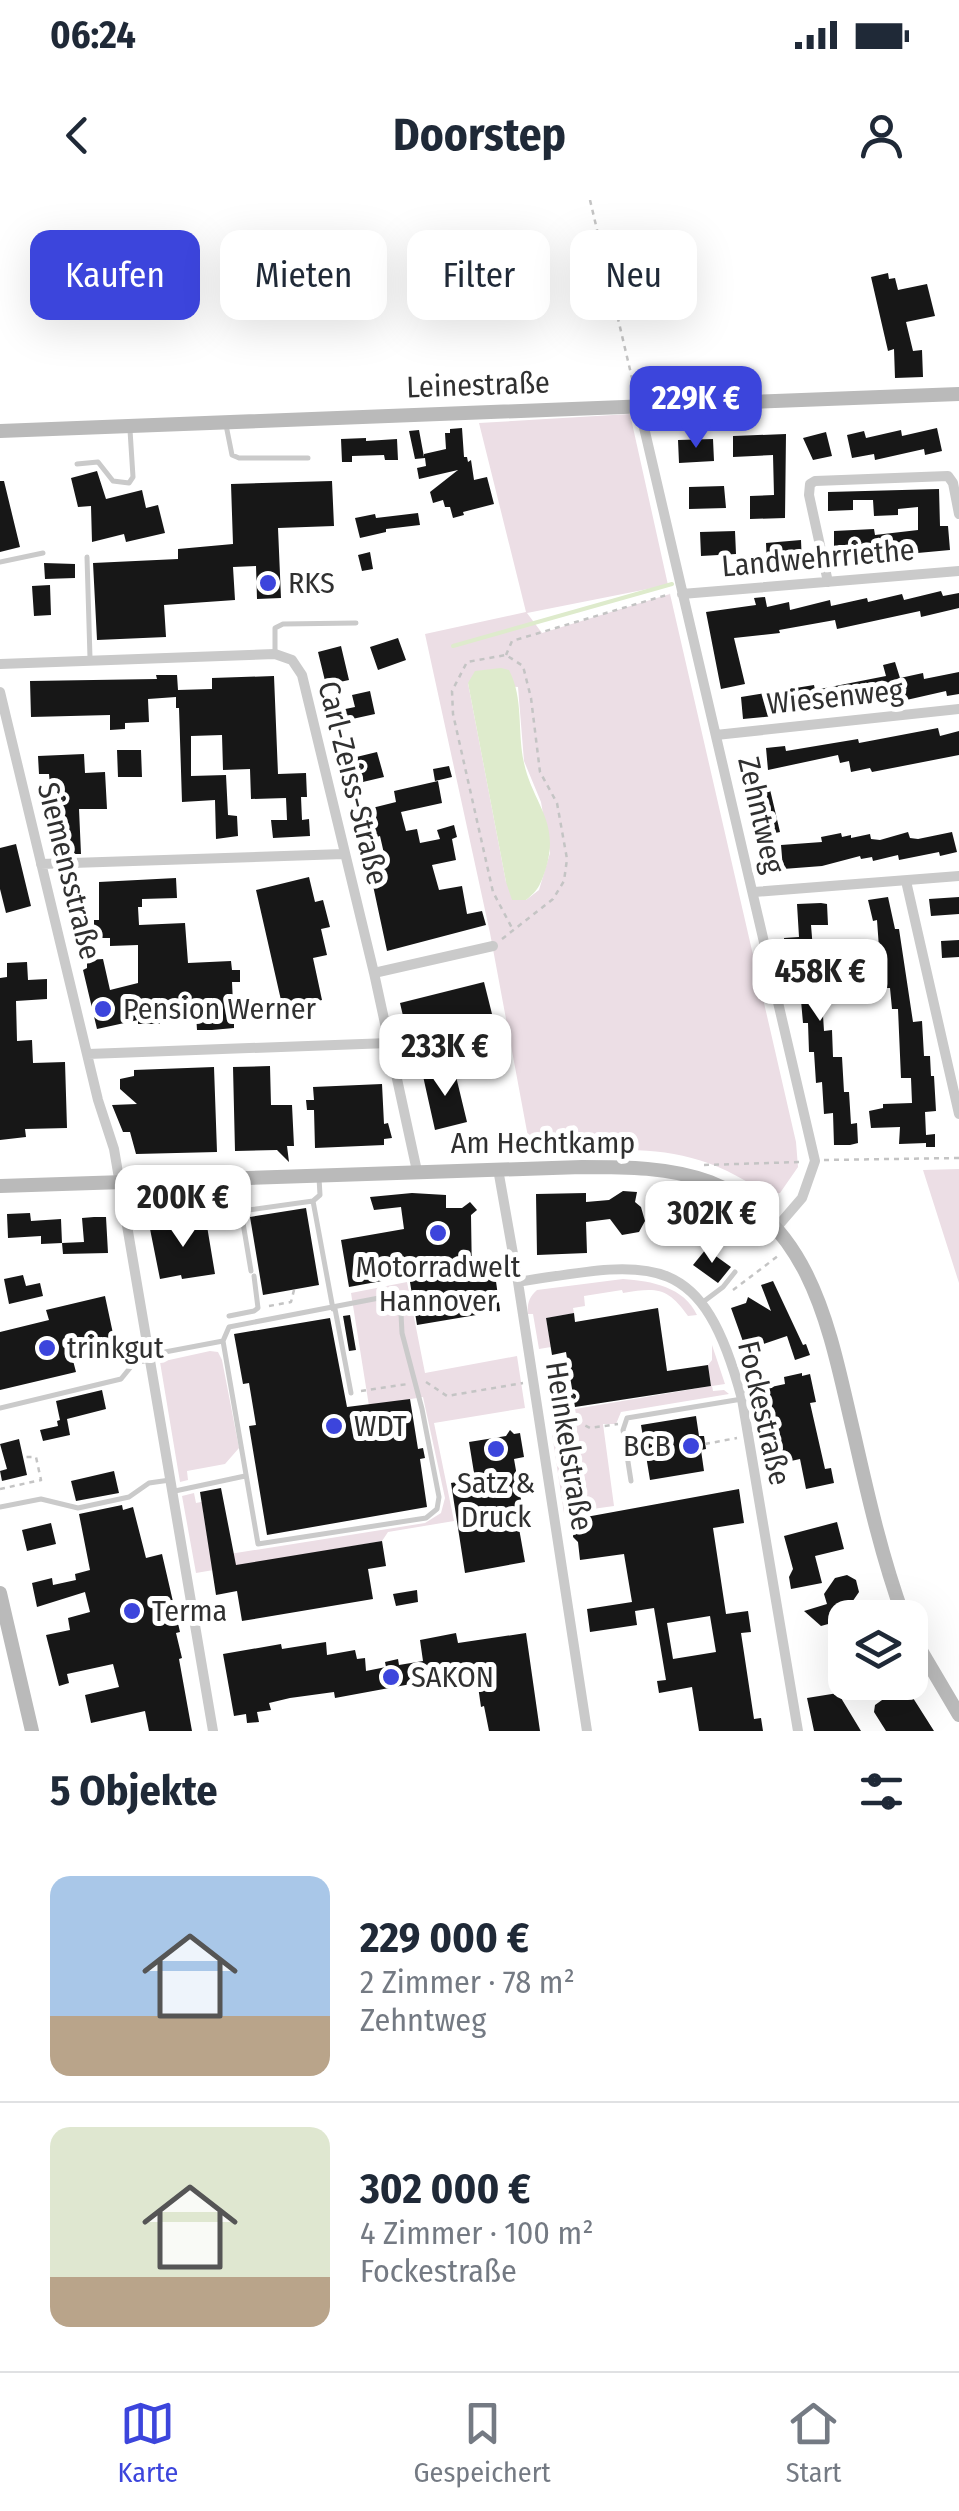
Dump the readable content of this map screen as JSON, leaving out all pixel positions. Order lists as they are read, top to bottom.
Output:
{
  "streets": {
    "street": [
      "Leinestraße",
      "Landwehrriethe",
      "Wiesenweg",
      "Carl-Zeiss-Straße",
      "Zehntweg",
      "Siemensstraße",
      "Am Hechtkamp",
      "Fockestraße",
      "Heinkelstraße"
    ]
  },
  "crossings": [
    ["Leinestraße", "Zehntweg"],
    ["Landwehrriethe", "Zehntweg"],
    ["Wiesenweg", "Zehntweg"],
    ["Carl-Zeiss-Straße", "Am Hechtkamp"],
    ["Siemensstraße", "Am Hechtkamp"],
    ["Am Hechtkamp", "Heinkelstraße"]
  ],
  "places": [
    "RKS",
    "Pension Werner",
    "Motorradwelt Hannover",
    "trinkgut",
    "WDT",
    "BCB",
    "Satz & Druck",
    "Terma",
    "SAKON"
  ],
  "page": {
    "status": "06:24",
    "header": "Doorstep",
    "chip": [
      "Kaufen",
      "Mieten",
      "Filter",
      "Neu"
    ],
    "price": [
      "229K €",
      "458K €",
      "233K €",
      "200K €",
      "302K €"
    ],
    "heading": "5 Objekte",
    "list": [
      {
        "name": "229 000 €",
        "note": "2 Zimmer · 78 m² · Zehntweg"
      },
      {
        "name": "302 000 €",
        "note": "4 Zimmer · 100 m² · Fockestraße"
      }
    ],
    "tabs": ["Karte", "Gespeichert", "Start"]
  }
}
